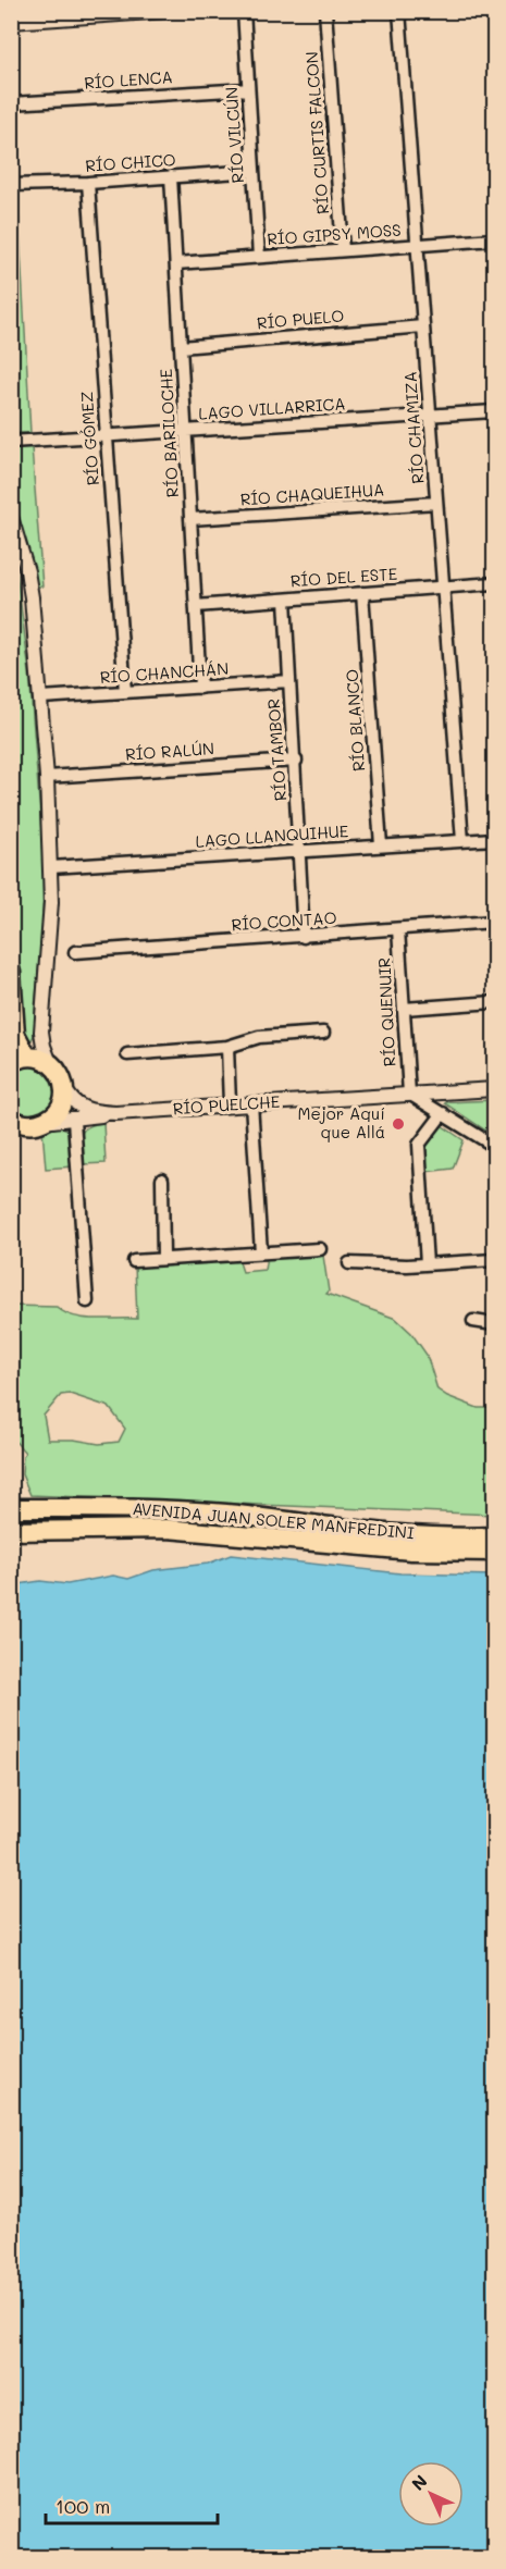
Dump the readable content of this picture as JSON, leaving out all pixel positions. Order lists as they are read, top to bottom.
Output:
{
  "streets": {
    "main road": ["AVENIDA JUAN SOLER MANFREDINI"],
    "street": [
      "RÍO LENCA",
      "RÍO CURTIS FALCON",
      "RÍO VILCÚN",
      "RÍO CHICO",
      "RÍO GIPSY MOSS",
      "RÍO PUELO",
      "LAGO VILLARRICA",
      "RÍO CHAMIZA",
      "RÍO BARILOCHE",
      "RÍO GÓMEZ",
      "RÍO CHAQUEIHUA",
      "RÍO DEL ESTE",
      "RÍO CHANCHÁN",
      "RÍO BLANCO",
      "RÍO TAMBOR",
      "RÍO RALÚN",
      "LAGO LLANQUIHUE",
      "RÍO CONTAO",
      "RÍO QUENUIR",
      "RÍO PUELCHE"
    ]
  },
  "crossings": [
    ["RÍO LENCA", "RÍO VILCÚN"],
    ["RÍO CURTIS FALCON", "RÍO GIPSY MOSS"],
    ["RÍO VILCÚN", "RÍO CHICO"],
    ["RÍO VILCÚN", "RÍO GIPSY MOSS"],
    ["RÍO CHICO", "RÍO BARILOCHE"],
    ["RÍO CHICO", "RÍO GÓMEZ"],
    ["RÍO GIPSY MOSS", "RÍO CHAMIZA"],
    ["RÍO GIPSY MOSS", "RÍO BARILOCHE"],
    ["RÍO PUELO", "RÍO CHAMIZA"],
    ["RÍO PUELO", "RÍO BARILOCHE"],
    ["LAGO VILLARRICA", "RÍO CHAMIZA"],
    ["LAGO VILLARRICA", "RÍO BARILOCHE"],
    ["LAGO VILLARRICA", "RÍO GÓMEZ"],
    ["RÍO CHAMIZA", "RÍO CHAQUEIHUA"],
    ["RÍO CHAMIZA", "RÍO DEL ESTE"],
    ["RÍO CHAMIZA", "LAGO LLANQUIHUE"],
    ["RÍO BARILOCHE", "RÍO CHAQUEIHUA"],
    ["RÍO BARILOCHE", "RÍO DEL ESTE"],
    ["RÍO BARILOCHE", "RÍO CHANCHÁN"],
    ["RÍO GÓMEZ", "RÍO CHANCHÁN"],
    ["RÍO DEL ESTE", "RÍO BLANCO"],
    ["RÍO DEL ESTE", "RÍO TAMBOR"],
    ["RÍO CHANCHÁN", "RÍO TAMBOR"],
    ["RÍO BLANCO", "LAGO LLANQUIHUE"],
    ["RÍO TAMBOR", "RÍO RALÚN"],
    ["RÍO TAMBOR", "LAGO LLANQUIHUE"],
    ["RÍO TAMBOR", "RÍO CONTAO"],
    ["RÍO CONTAO", "RÍO QUENUIR"],
    ["RÍO QUENUIR", "RÍO PUELCHE"]
  ],
  "places": ["Mejor Aquí que Allá"],
  "scale_bar": "100 m",
  "north": "top left"
}
